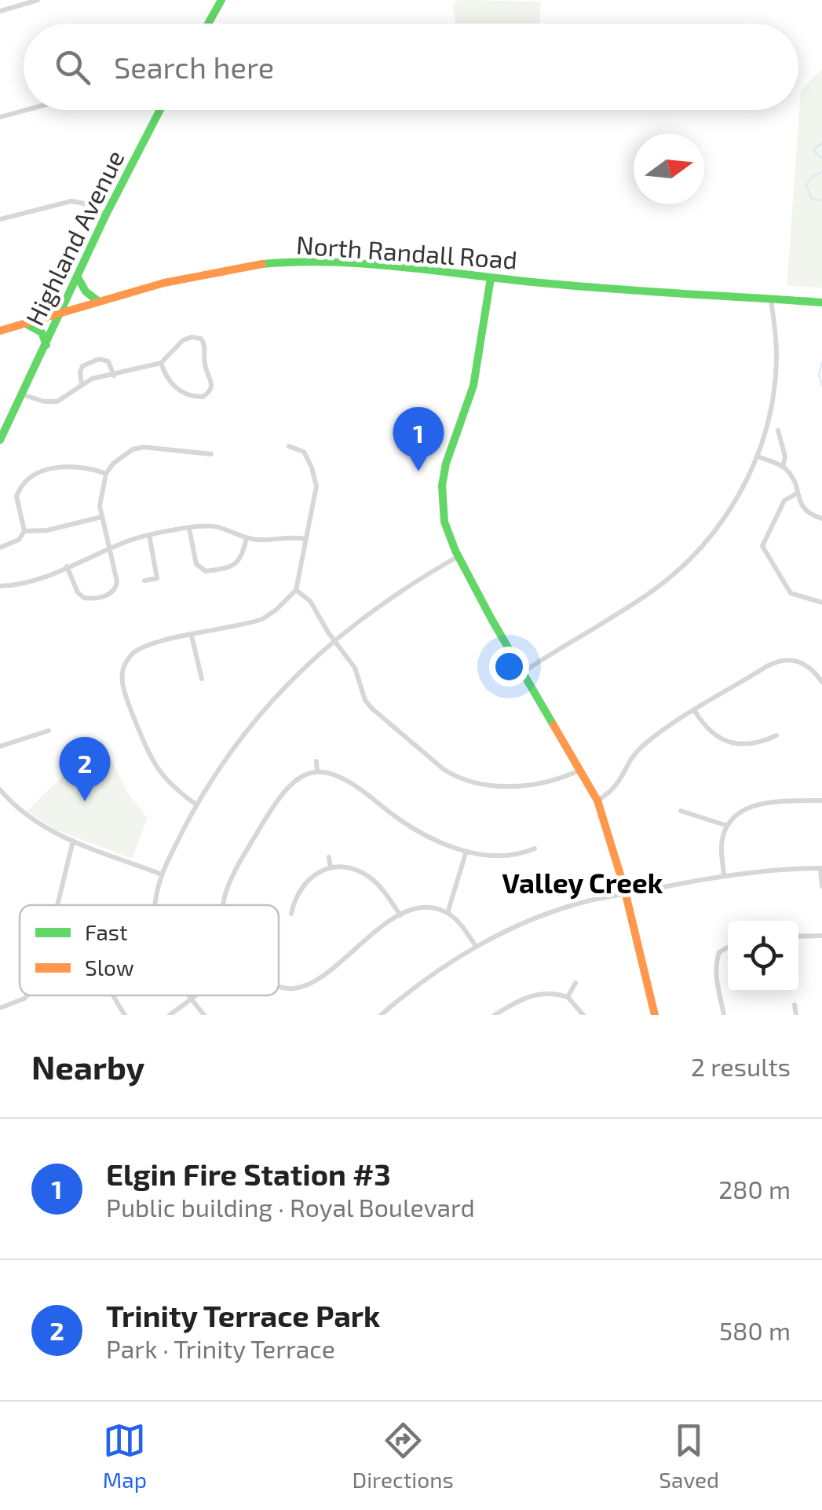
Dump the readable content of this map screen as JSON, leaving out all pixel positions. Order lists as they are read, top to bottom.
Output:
{
  "streets": {
    "main road": ["Highland Avenue", "North Randall Road"]
  },
  "crossings": [
    ["Highland Avenue", "North Randall Road"]
  ],
  "districts": ["Valley Creek"],
  "legend": ["Fast", "Slow"],
  "north": "right",
  "page": {
    "search": "Search here",
    "pins": ["1", "2"],
    "heading": ["Nearby", "2 results"],
    "list": [
      {
        "mark": "1",
        "name": "Elgin Fire Station #3",
        "note": "Public building · Royal Boulevard",
        "value": "280 m"
      },
      {
        "mark": "2",
        "name": "Trinity Terrace Park",
        "note": "Park · Trinity Terrace",
        "value": "580 m"
      }
    ],
    "nav": ["Map", "Directions", "Saved"]
  }
}
